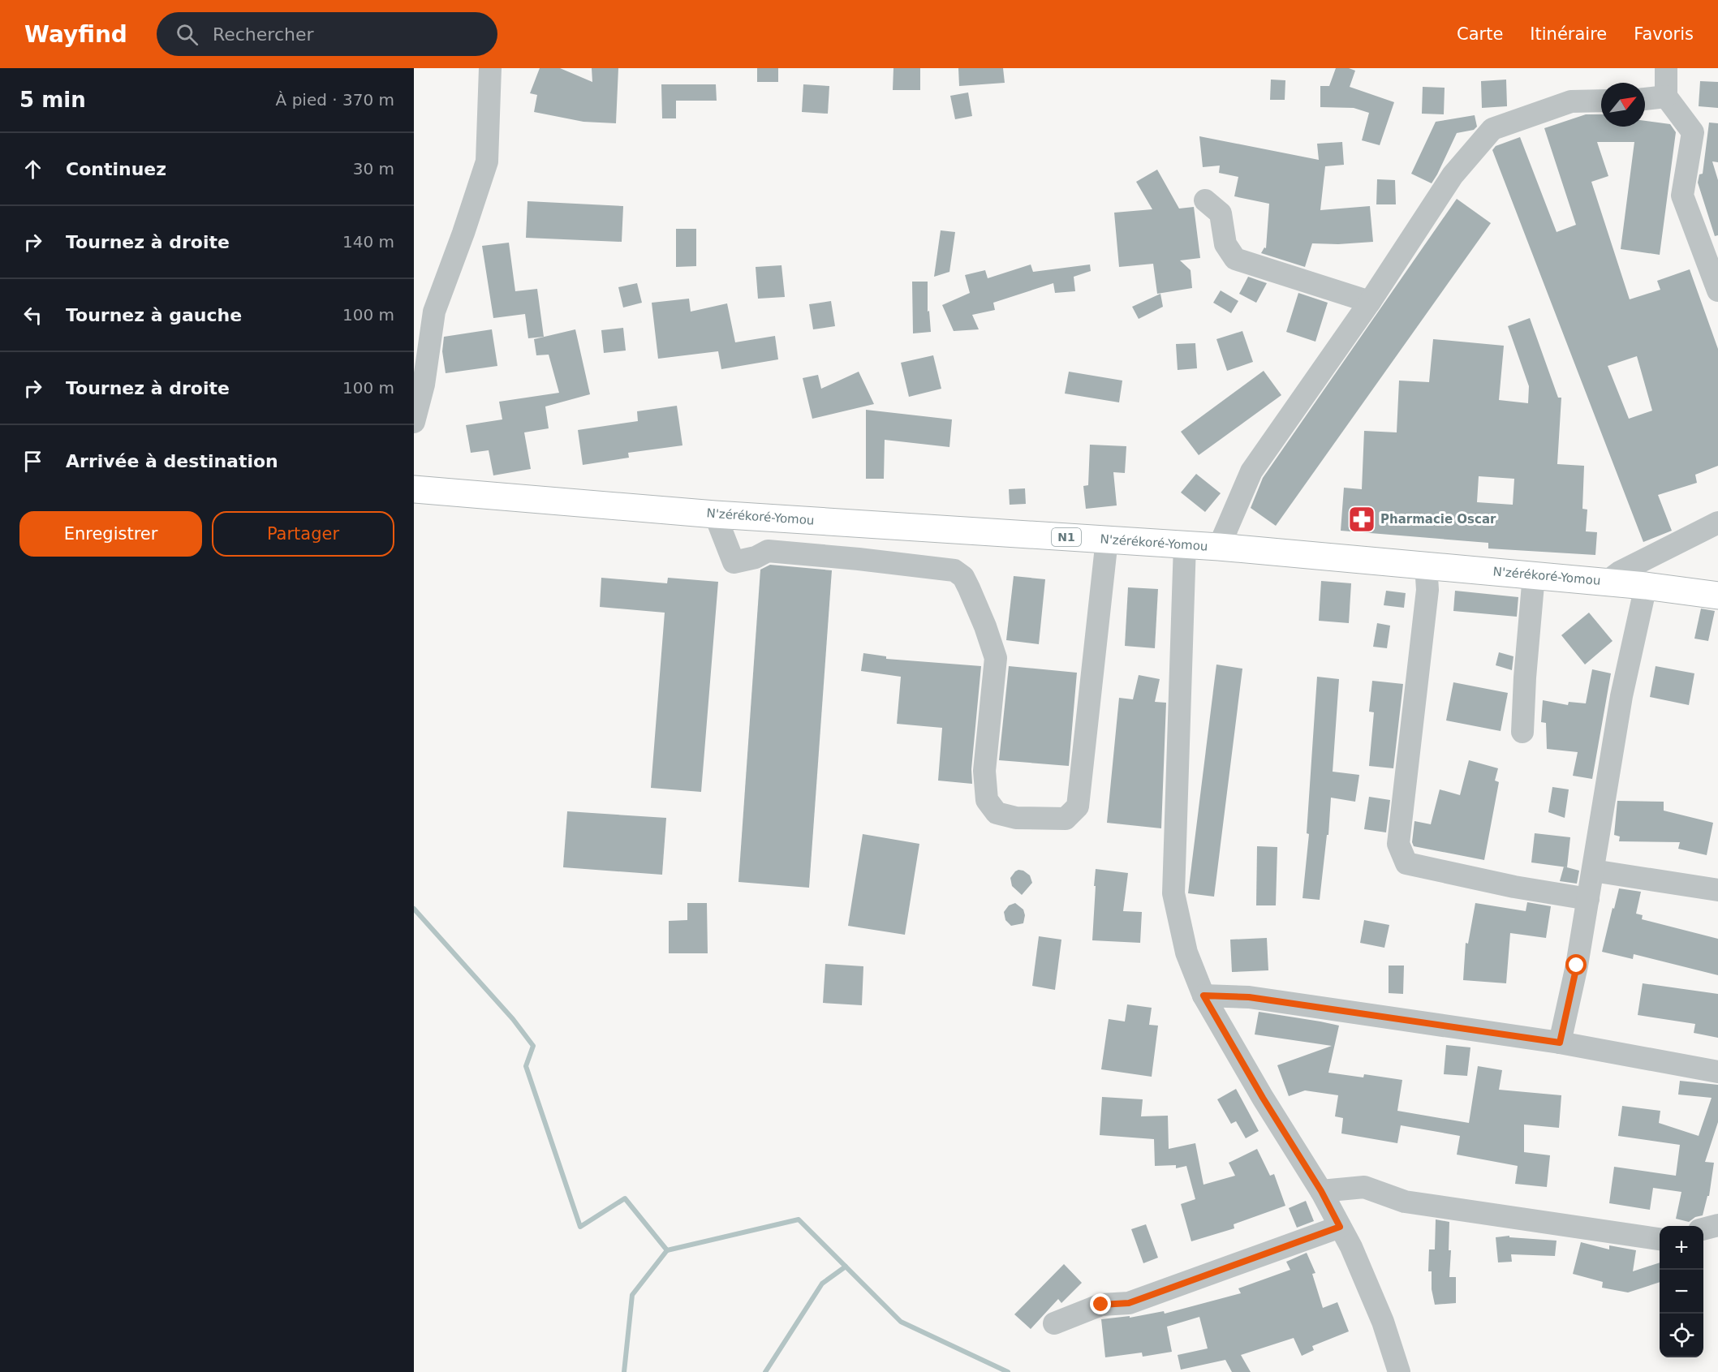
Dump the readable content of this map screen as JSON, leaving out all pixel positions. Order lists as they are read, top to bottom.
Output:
{
  "streets": {
    "highway": ["N'zérékoré-Yomou", "N1"]
  },
  "places": {
    "pharmacy": ["Pharmacie Oscar"]
  },
  "north": "top right",
  "page": {
    "header": "Wayfind",
    "search": "Rechercher",
    "nav": ["Carte", "Itinéraire", "Favoris"],
    "heading": ["5 min", "À pied · 370 m"],
    "list": [
      ["Continuez", "30 m"],
      ["Tournez à droite", "140 m"],
      ["Tournez à gauche", "100 m"],
      ["Tournez à droite", "100 m"],
      "Arrivée à destination"
    ],
    "buttons": ["Enregistrer", "Partager"],
    "map_buttons": ["+", "−"]
  }
}
